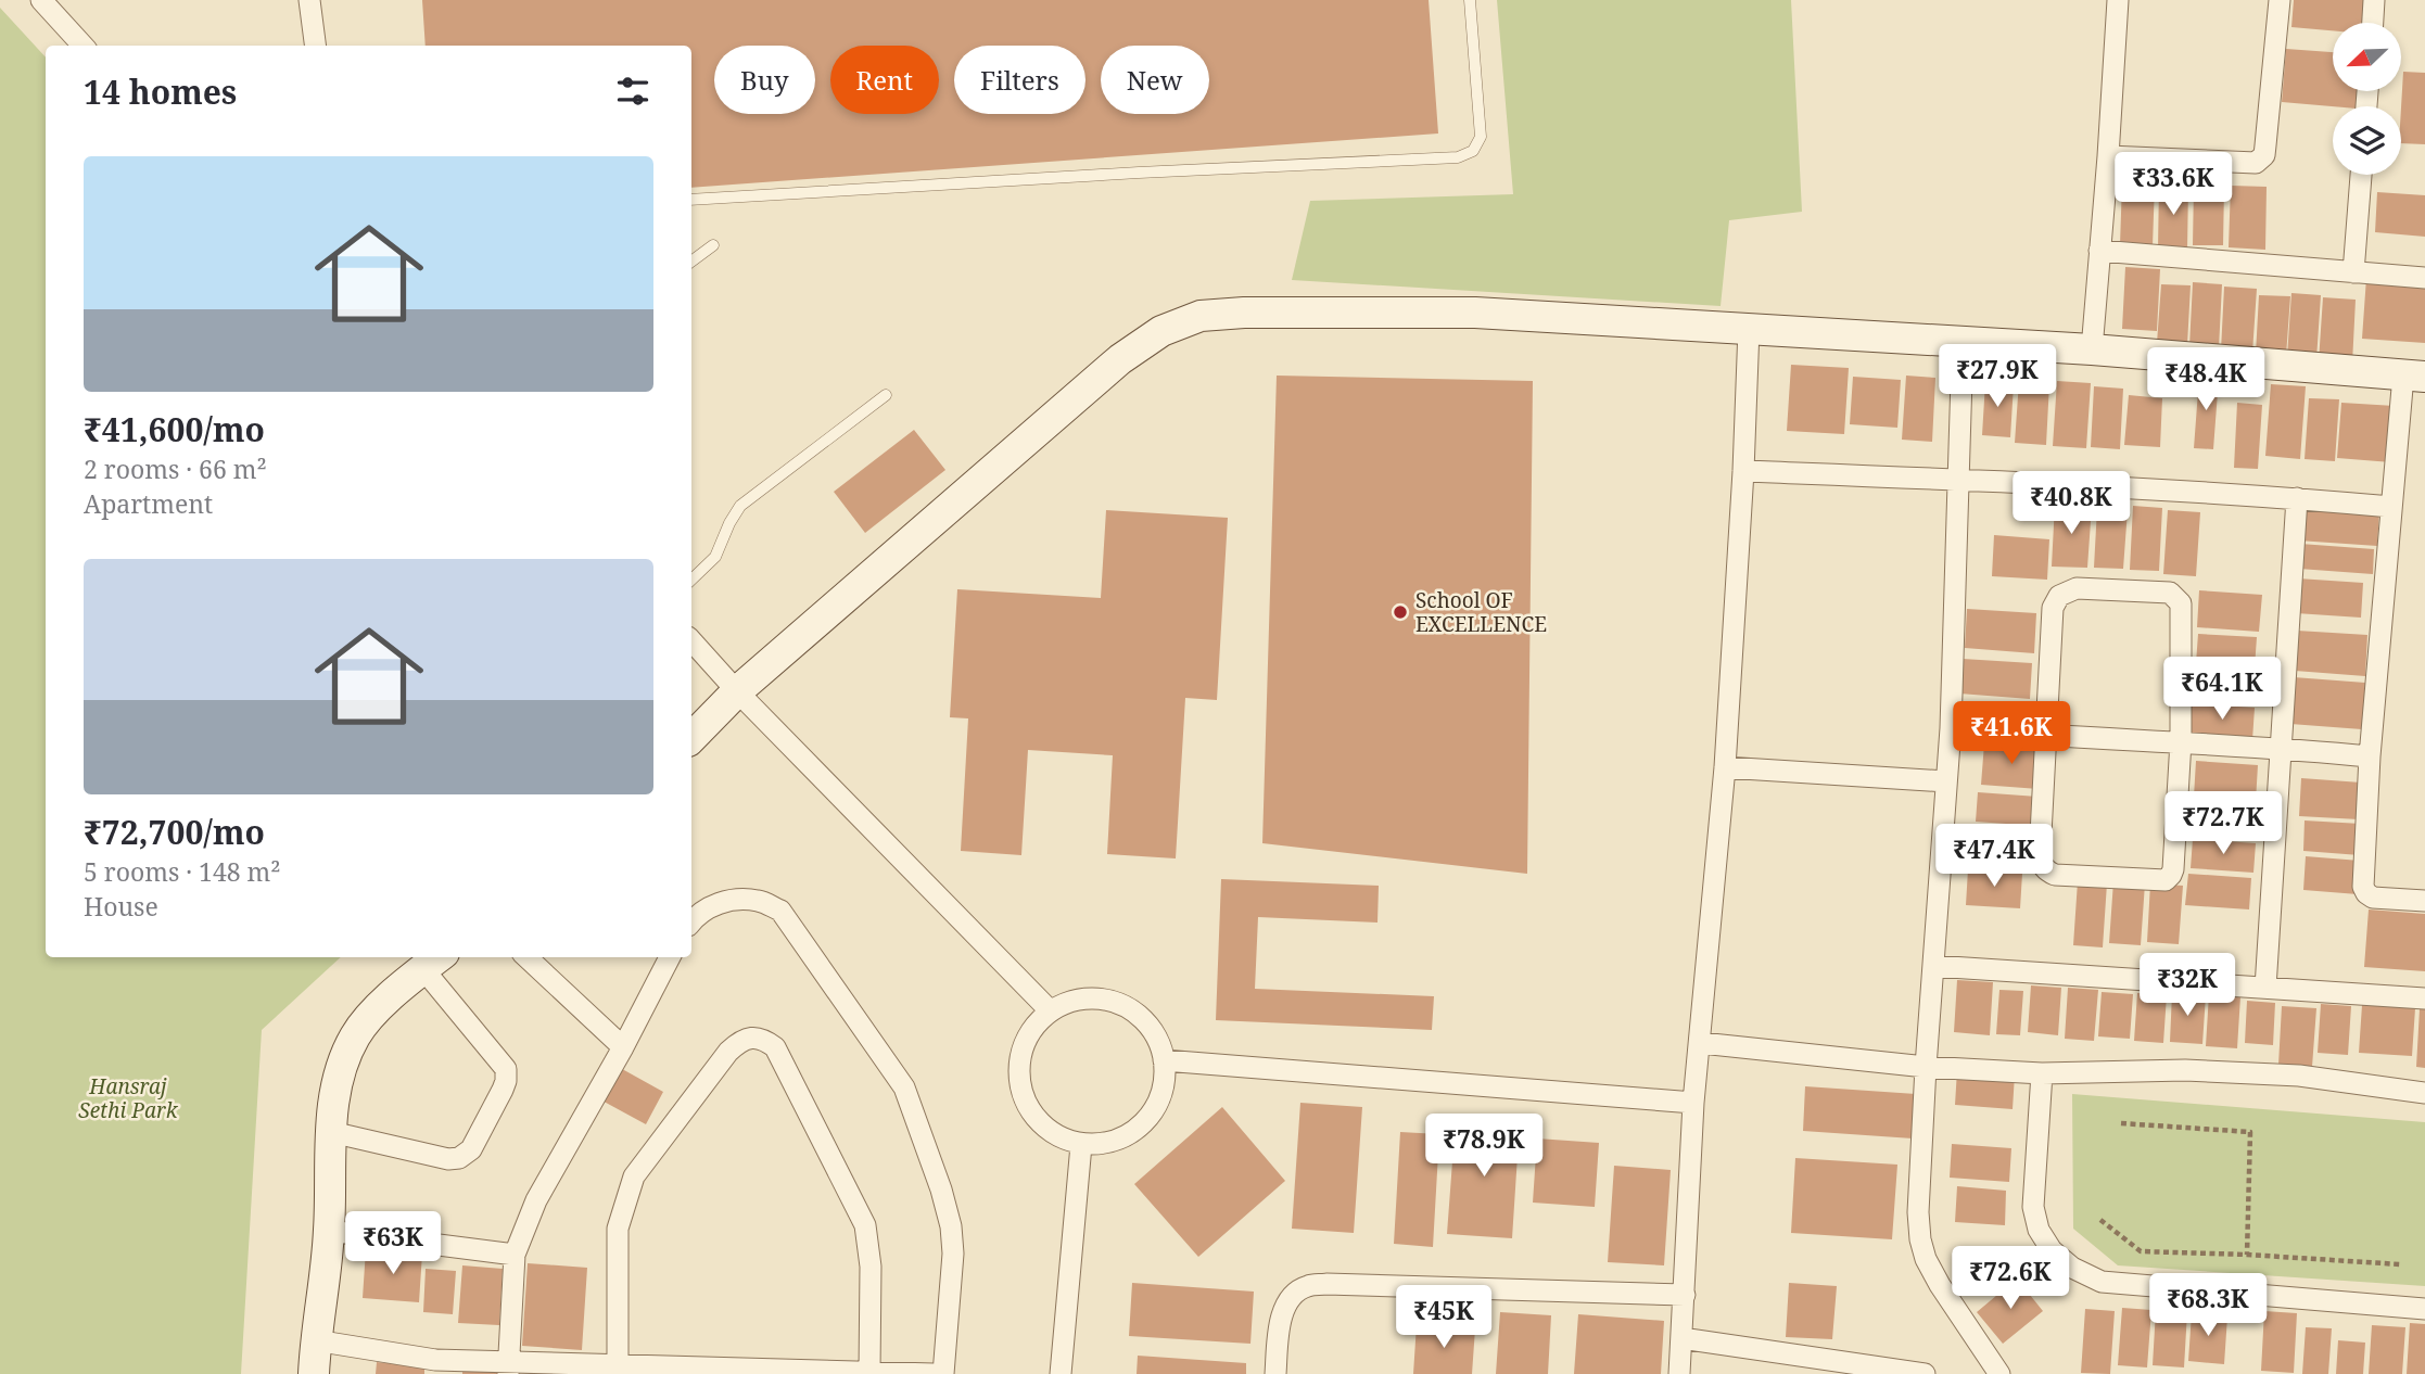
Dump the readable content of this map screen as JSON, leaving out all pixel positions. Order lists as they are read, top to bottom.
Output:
{
  "parks": ["Hansraj Sethi Park"],
  "places": ["School OF EXCELLENCE"],
  "north": "bottom left",
  "page": {
    "chip": [
      "Buy",
      "Rent",
      "Filters",
      "New"
    ],
    "heading": "14 homes",
    "list": [
      {
        "name": "₹41,600/mo",
        "note": "2 rooms · 66 m² · Apartment"
      },
      {
        "name": "₹72,700/mo",
        "note": "5 rooms · 148 m² · House"
      }
    ],
    "price": [
      "₹33.6K",
      "₹27.9K",
      "₹48.4K",
      "₹40.8K",
      "₹64.1K",
      "₹41.6K",
      "₹72.7K",
      "₹47.4K",
      "₹32K",
      "₹78.9K",
      "₹63K",
      "₹72.6K",
      "₹68.3K",
      "₹45K"
    ]
  }
}
